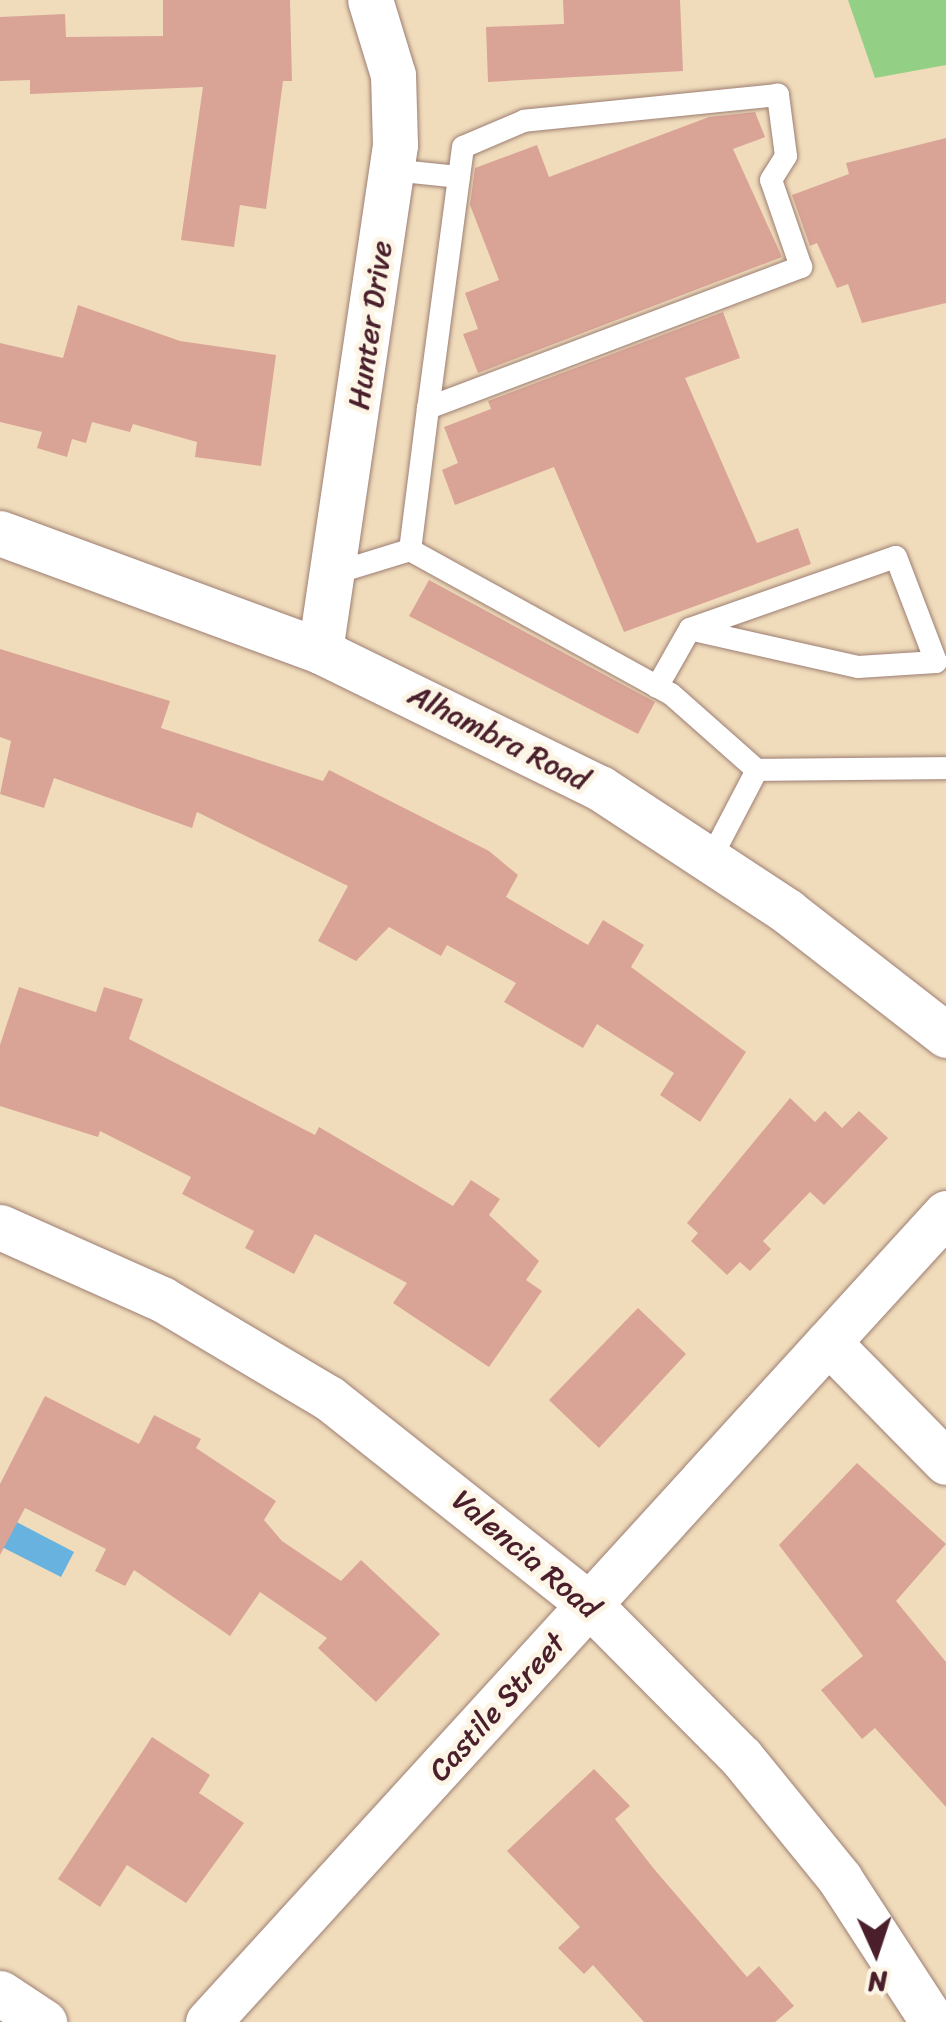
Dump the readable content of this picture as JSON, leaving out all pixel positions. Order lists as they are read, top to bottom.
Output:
{
  "streets": {
    "street": [
      "Hunter Drive",
      "Alhambra Road",
      "Valencia Road",
      "Castile Street"
    ]
  },
  "crossings": [
    ["Hunter Drive", "Alhambra Road"],
    ["Valencia Road", "Castile Street"]
  ],
  "north": "bottom"
}
